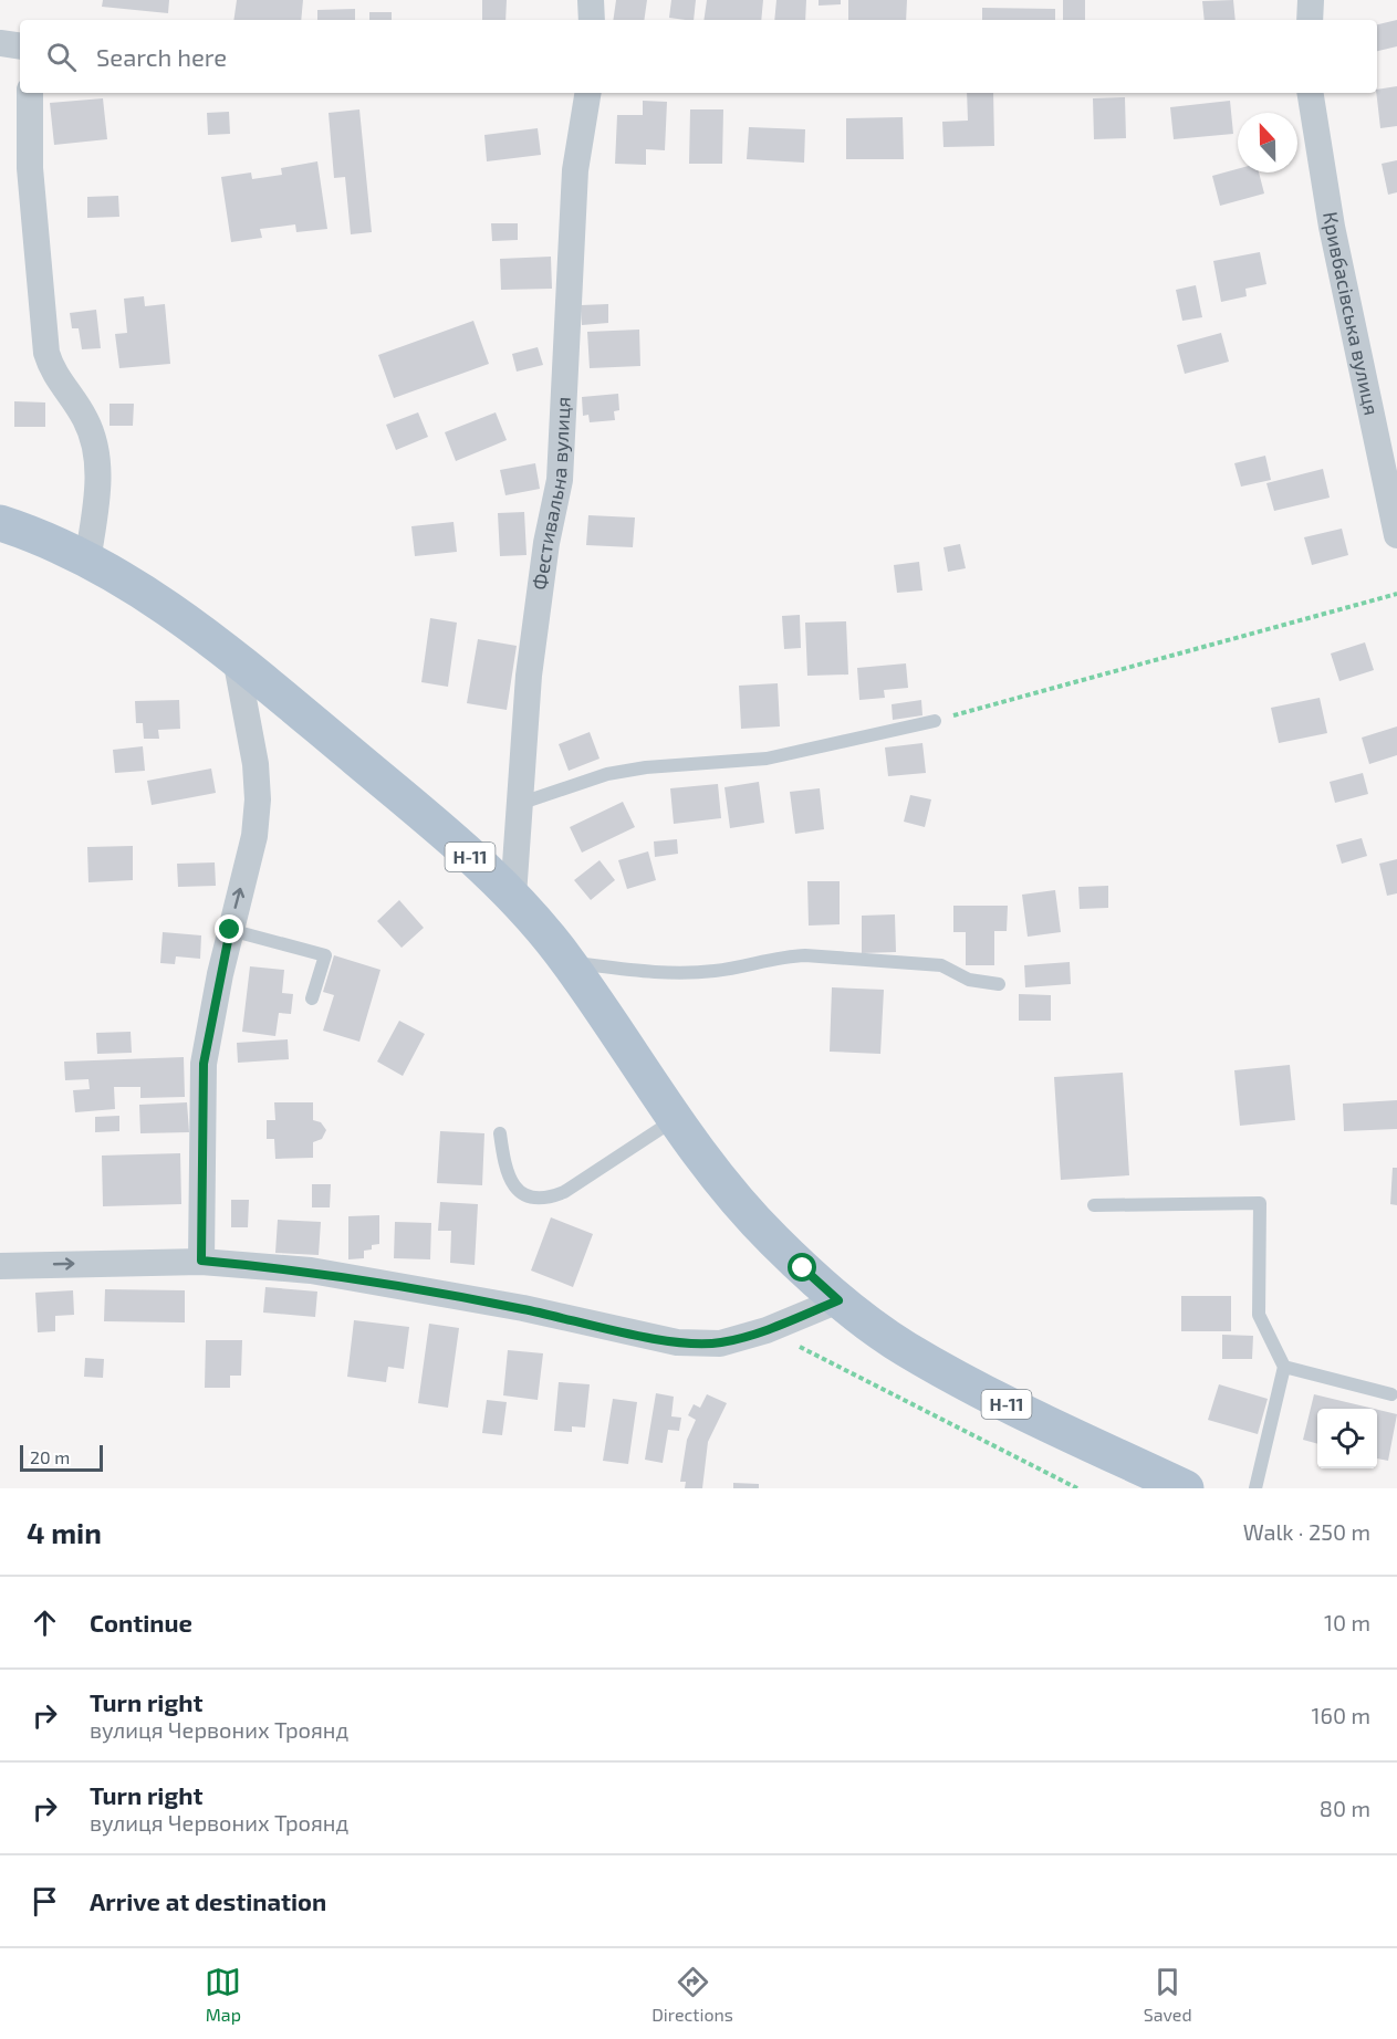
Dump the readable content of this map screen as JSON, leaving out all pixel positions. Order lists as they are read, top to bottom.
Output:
{
  "streets": {
    "main road": ["Н-11"],
    "street": ["Кривбасівська вулиця", "Фестивальна вулиця"]
  },
  "crossings": [
    ["Фестивальна вулиця", "Н-11"]
  ],
  "scale_bar": "20 m",
  "north": "top",
  "page": {
    "search": "Search here",
    "scale": "20 m",
    "heading": ["4 min", "Walk · 250 m"],
    "list": [
      ["Continue", "10 m"],
      ["Turn right", "вулиця Червоних Троянд", "160 m"],
      ["Turn right", "вулиця Червоних Троянд", "80 m"],
      "Arrive at destination"
    ],
    "nav": ["Map", "Directions", "Saved"]
  }
}
